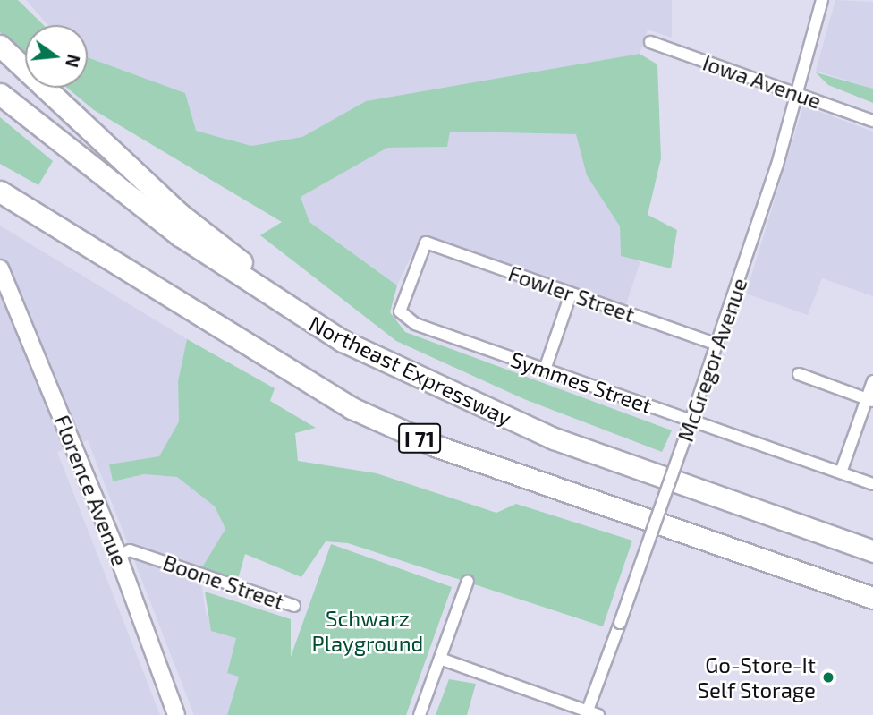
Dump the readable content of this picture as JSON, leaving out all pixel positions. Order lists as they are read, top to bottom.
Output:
{
  "streets": {
    "highway": ["Northeast Expressway", "I 71"],
    "street": [
      "Iowa Avenue",
      "Fowler Street",
      "McGregor Avenue",
      "Symmes Street",
      "Florence Avenue",
      "Boone Street"
    ]
  },
  "crossings": [
    ["Iowa Avenue", "McGregor Avenue"],
    ["Fowler Street", "McGregor Avenue"],
    ["Fowler Street", "Symmes Street"],
    ["McGregor Avenue", "Symmes Street"],
    ["Florence Avenue", "Boone Street"]
  ],
  "parks": ["Schwarz Playground"],
  "places": ["Go-Store-It Self Storage"],
  "north": "right"
}
